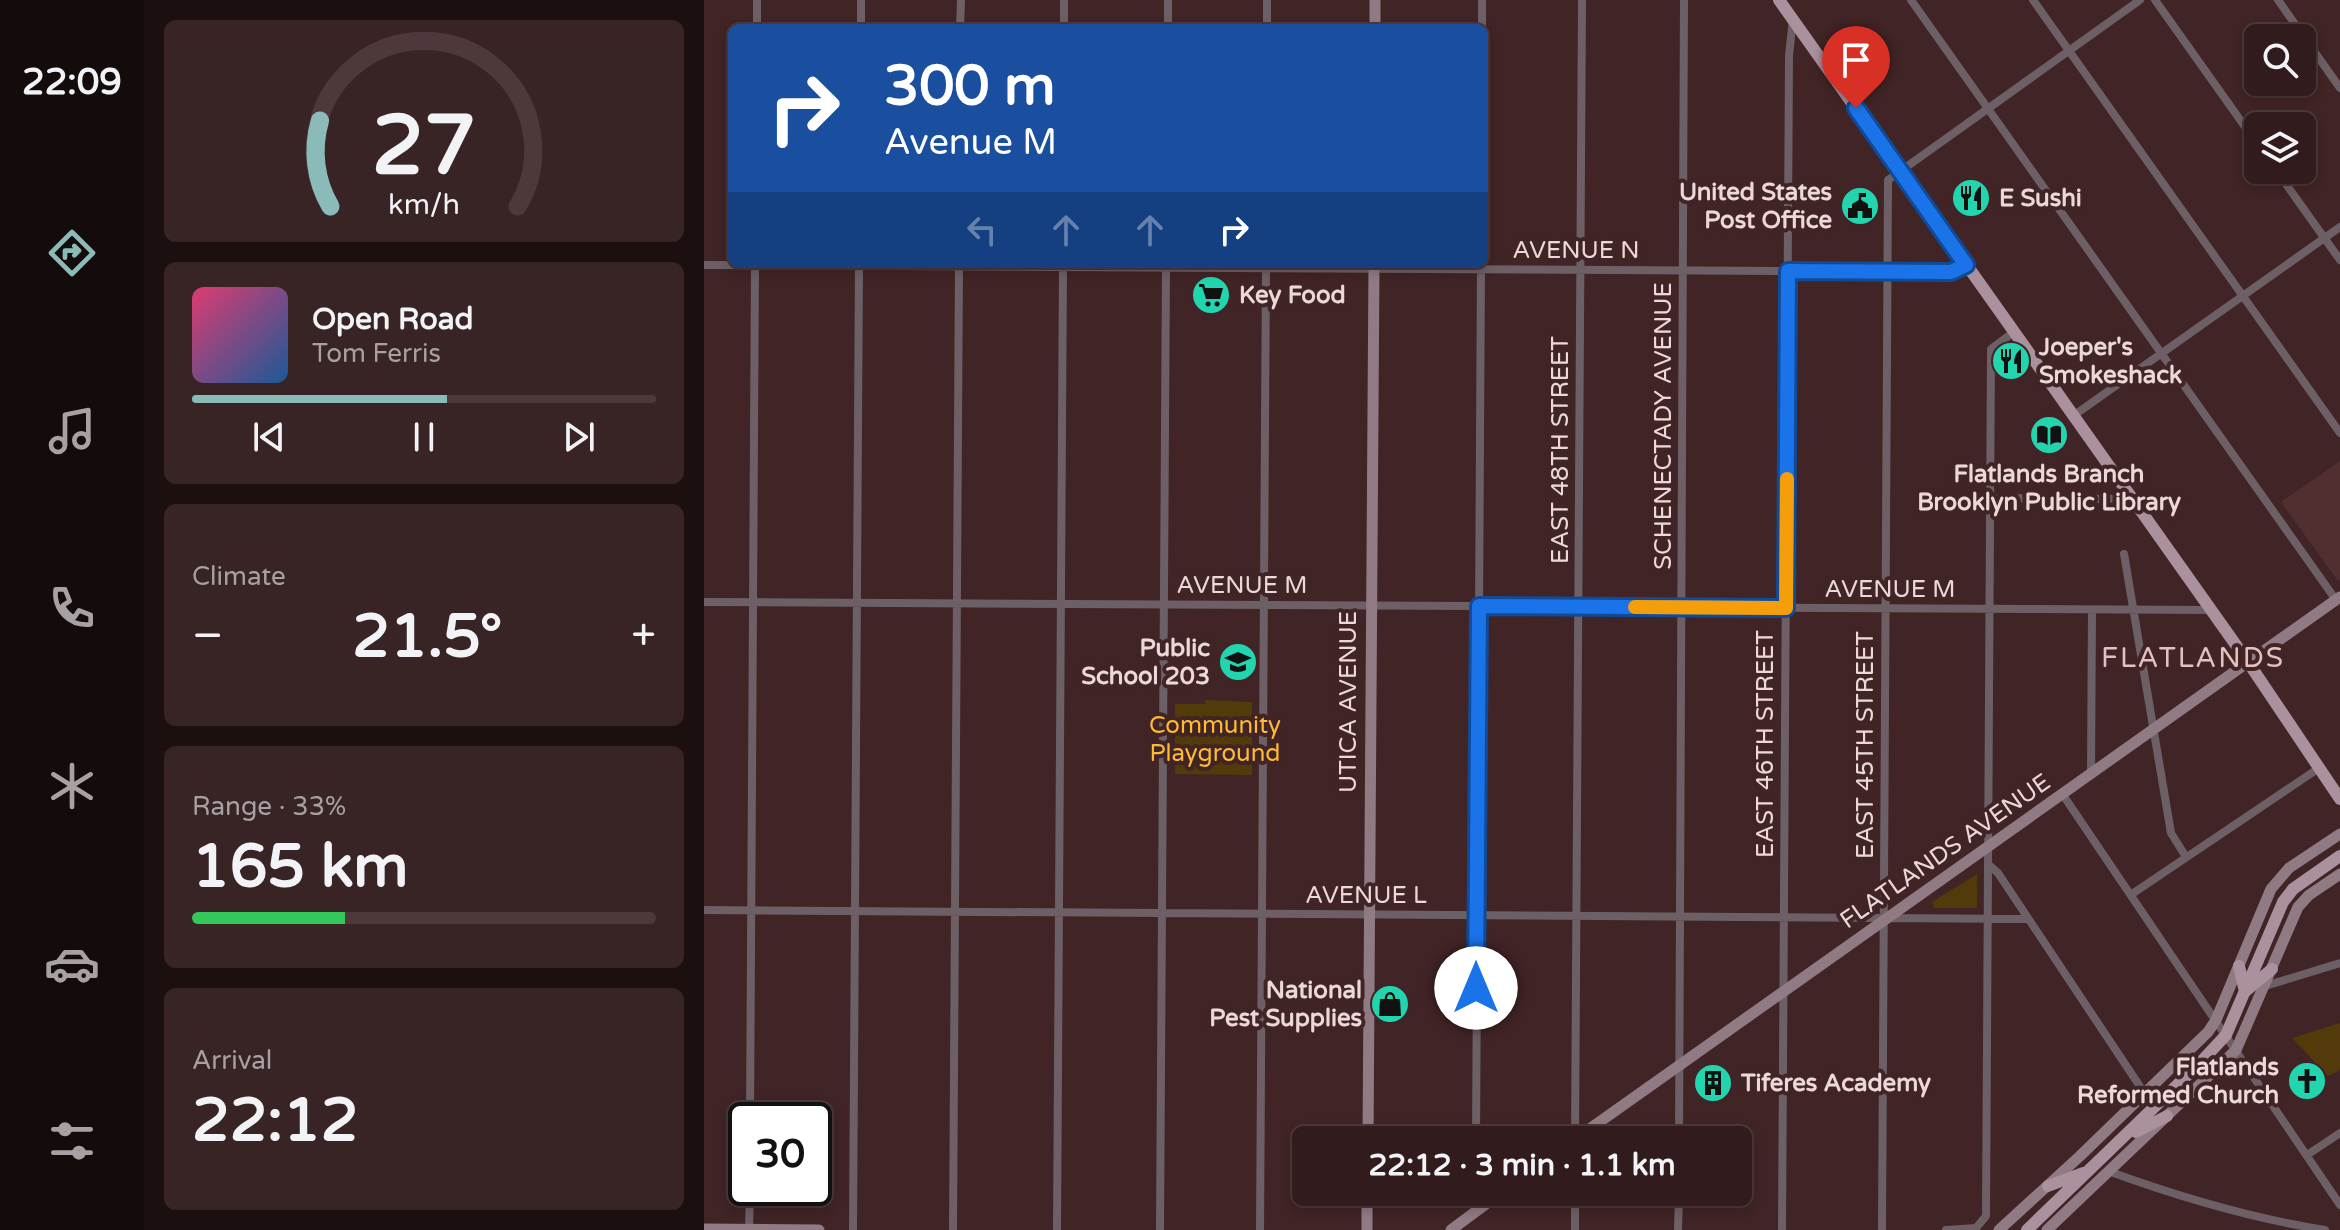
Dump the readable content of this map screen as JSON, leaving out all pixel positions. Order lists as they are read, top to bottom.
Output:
{
  "streets": {
    "main road": ["UTICA AVENUE", "FLATLANDS AVENUE"],
    "street": [
      "AVENUE N",
      "SCHENECTADY AVENUE",
      "EAST 48TH STREET",
      "AVENUE M",
      "EAST 46TH STREET",
      "EAST 45TH STREET",
      "AVENUE L"
    ]
  },
  "crossings": [
    ["AVENUE N", "SCHENECTADY AVENUE"],
    ["AVENUE N", "EAST 48TH STREET"],
    ["AVENUE N", "EAST 46TH STREET"],
    ["AVENUE N", "EAST 45TH STREET"],
    ["SCHENECTADY AVENUE", "AVENUE M"],
    ["SCHENECTADY AVENUE", "FLATLANDS AVENUE"],
    ["SCHENECTADY AVENUE", "AVENUE L"],
    ["EAST 48TH STREET", "AVENUE M"],
    ["EAST 48TH STREET", "AVENUE L"],
    ["AVENUE M", "UTICA AVENUE"],
    ["AVENUE M", "EAST 46TH STREET"],
    ["AVENUE M", "EAST 45TH STREET"],
    ["UTICA AVENUE", "AVENUE L"],
    ["EAST 46TH STREET", "FLATLANDS AVENUE"],
    ["EAST 46TH STREET", "AVENUE L"],
    ["EAST 45TH STREET", "FLATLANDS AVENUE"],
    ["EAST 45TH STREET", "AVENUE L"],
    ["FLATLANDS AVENUE", "AVENUE L"]
  ],
  "districts": ["FLATLANDS"],
  "parks": ["Community Playground"],
  "places": {
    "restaurant": ["E Sushi", "Joeper's Smokeshack"],
    "public building": ["United States Post Office"],
    "supermarket": ["Key Food"],
    "library": ["Flatlands Branch Brooklyn Public Library"],
    "school or university": ["Public School 203"],
    "shop": ["National Pest Supplies"],
    "church": ["Flatlands Reformed Church"],
    "building": ["Tiferes Academy"]
  },
  "page": {
    "tabs": "22:09",
    "turn": ["300 m", "Avenue M"],
    "song": ["Open Road", "Tom Ferris"],
    "tile": [
      "Climate",
      ["Range · 33%", "165 km"],
      ["Arrival", "22:12"]
    ],
    "heat": ["−", "21.5°", "+"],
    "limit": "30",
    "trip": "22:12 · 3 min · 1.1 km",
    "gauge": ["27", "km/h"]
  }
}
